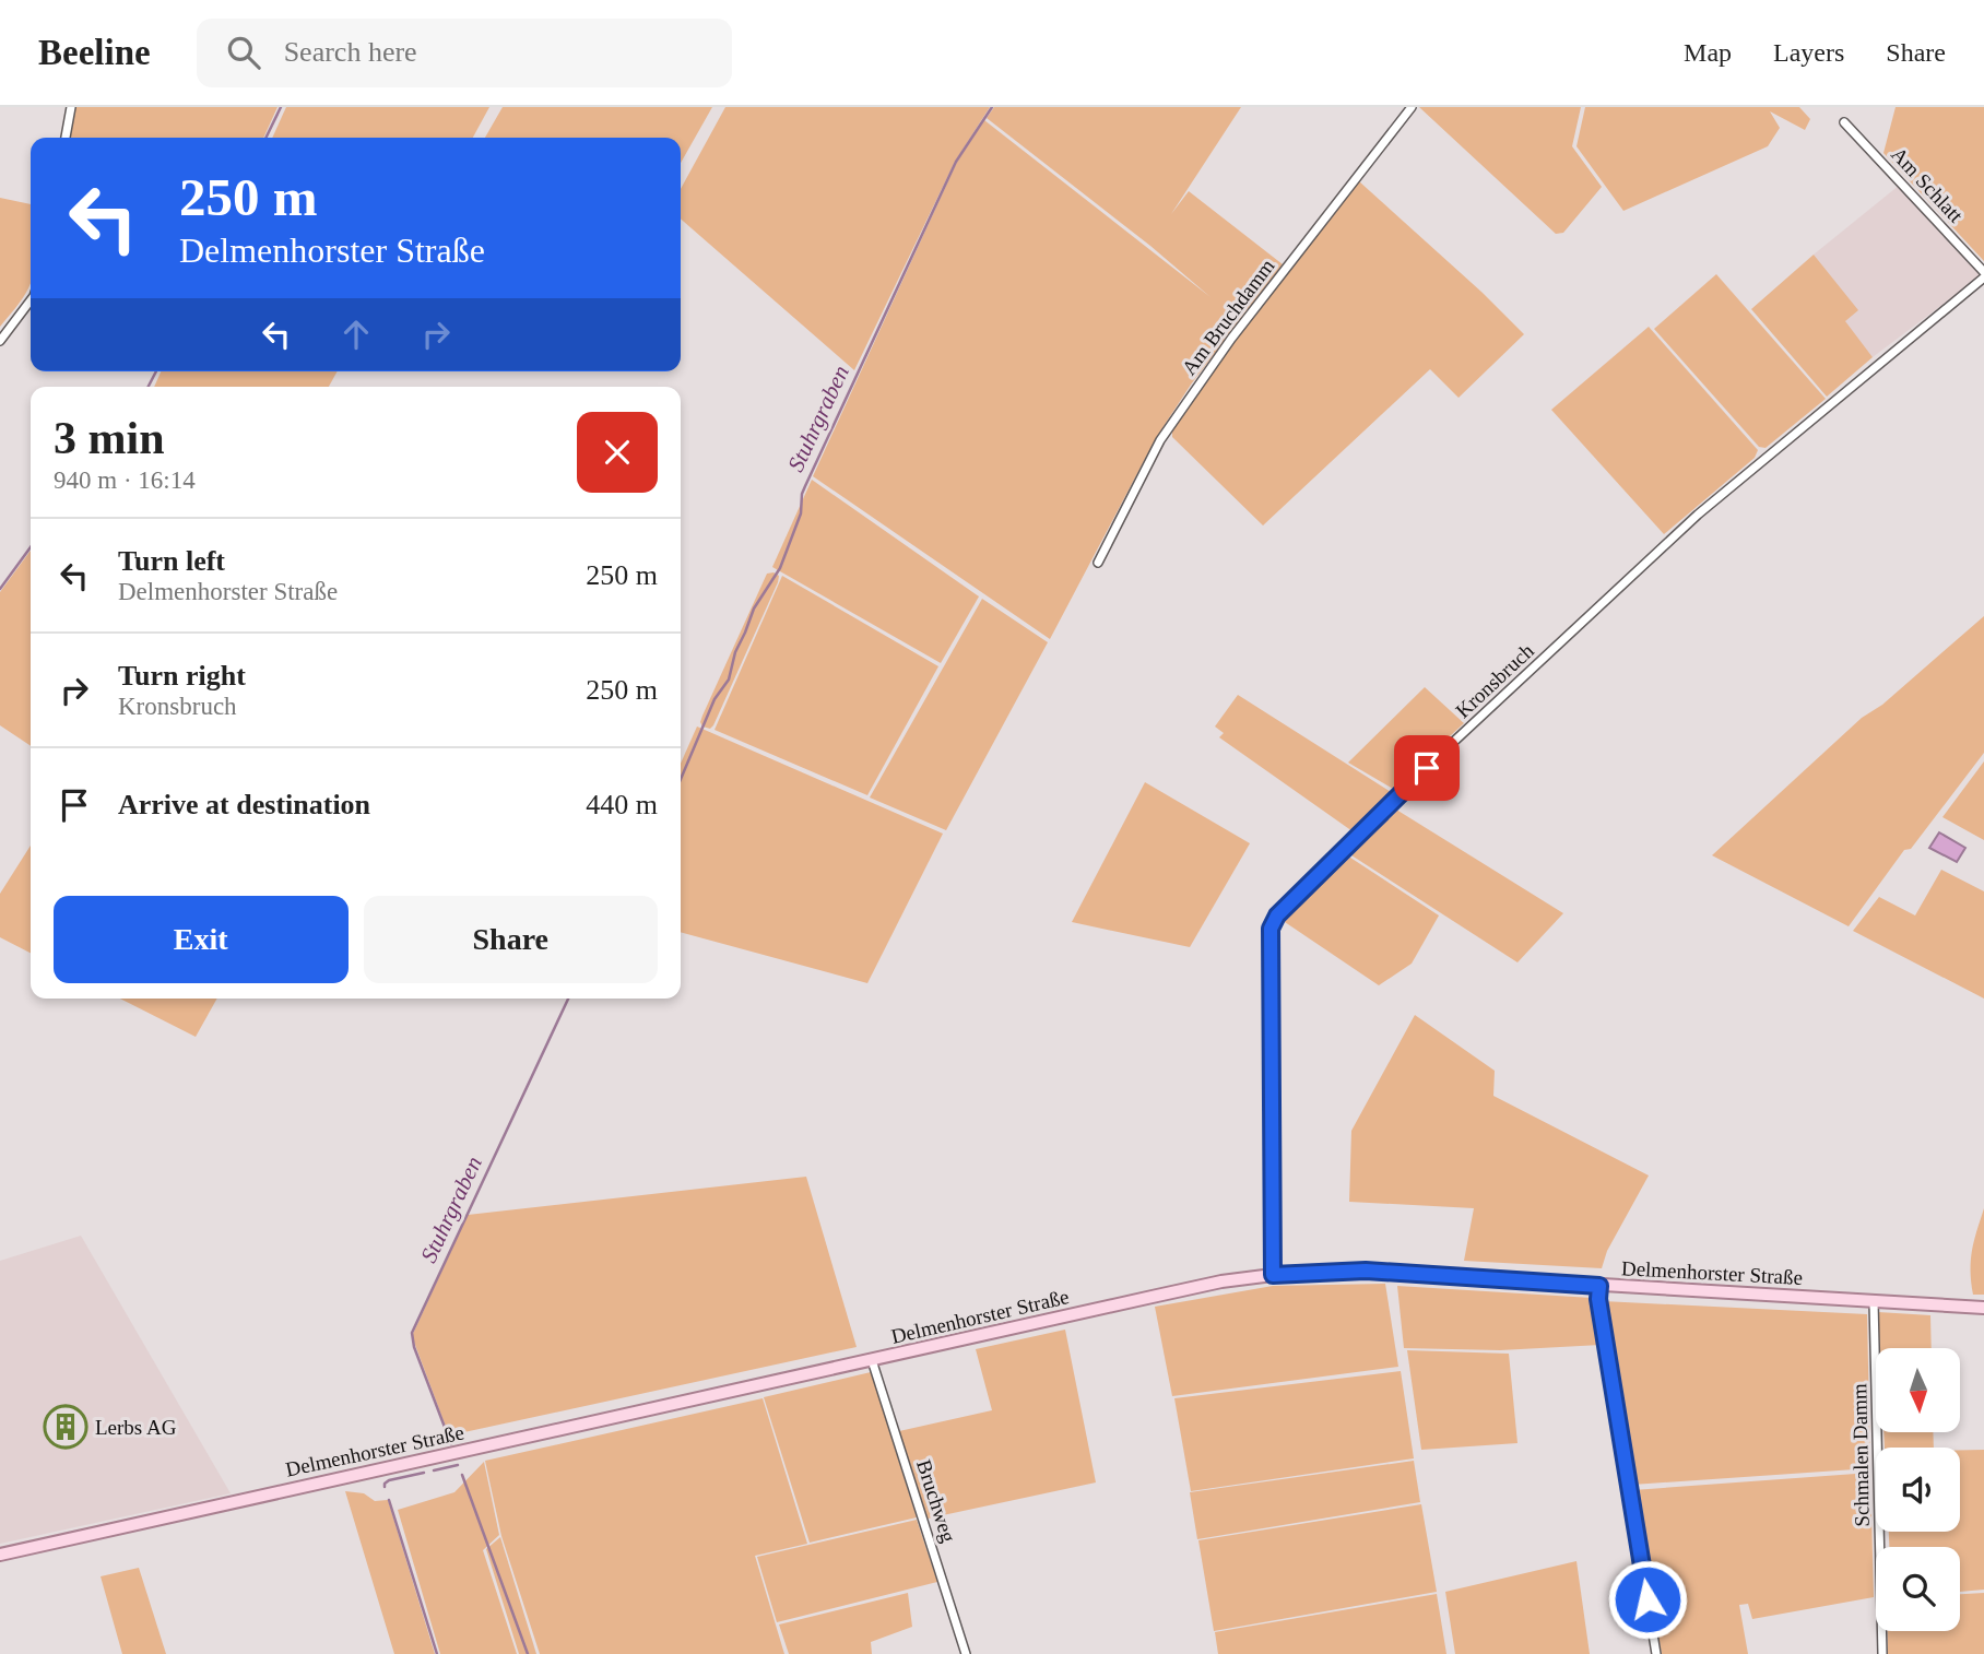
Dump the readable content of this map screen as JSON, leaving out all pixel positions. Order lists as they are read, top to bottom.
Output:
{
  "streets": {
    "main road": ["Delmenhorster Straße"],
    "street": [
      "Am Schlatt",
      "Am Bruchdamm",
      "Kronsbruch",
      "Schmalen Damm",
      "Bruchweg"
    ]
  },
  "crossings": [
    ["Kronsbruch", "Delmenhorster Straße"],
    ["Delmenhorster Straße", "Schmalen Damm"],
    ["Delmenhorster Straße", "Bruchweg"]
  ],
  "water": ["Stuhrgraben"],
  "places": {
    "building": ["Lerbs AG"]
  },
  "north": "bottom",
  "page": {
    "header": "Beeline",
    "search": "Search here",
    "nav": ["Map", "Layers", "Share"],
    "turn": ["250 m", "Delmenhorster Straße"],
    "heading": ["3 min", "940 m · 16:14"],
    "list": [
      {
        "name": "Turn left",
        "note": "Delmenhorster Straße",
        "value": "250 m"
      },
      {
        "name": "Turn right",
        "note": "Kronsbruch",
        "value": "250 m"
      },
      {
        "name": "Arrive at destination",
        "value": "440 m"
      }
    ],
    "buttons": ["Exit", "Share"]
  }
}
